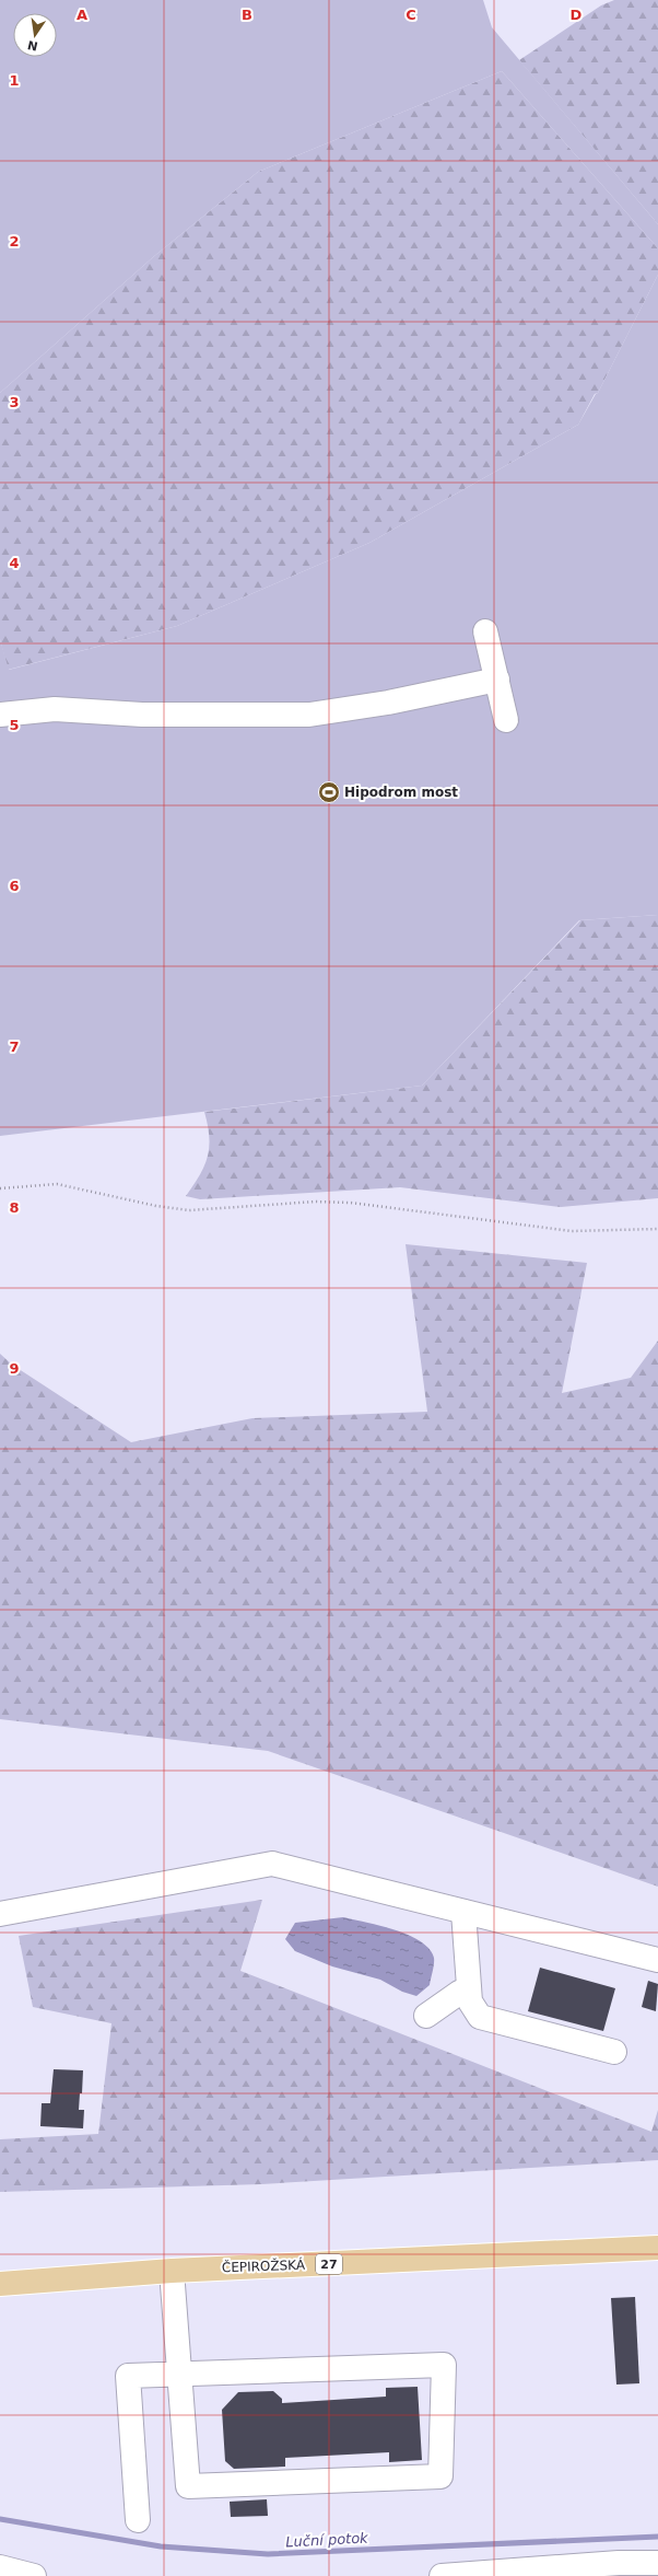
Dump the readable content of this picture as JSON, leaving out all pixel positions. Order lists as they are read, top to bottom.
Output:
{
  "streets": {
    "main road": ["27", "ČEPIROŽSKÁ"]
  },
  "water": ["Luční potok"],
  "places": {
    "sports": ["Hipodrom most"]
  },
  "north": "bottom",
  "grid": {
    "columns": [
      "A",
      "B",
      "C",
      "D"
    ],
    "rows": [
      "1",
      "2",
      "3",
      "4",
      "5",
      "6",
      "7",
      "8",
      "9"
    ]
  }
}
